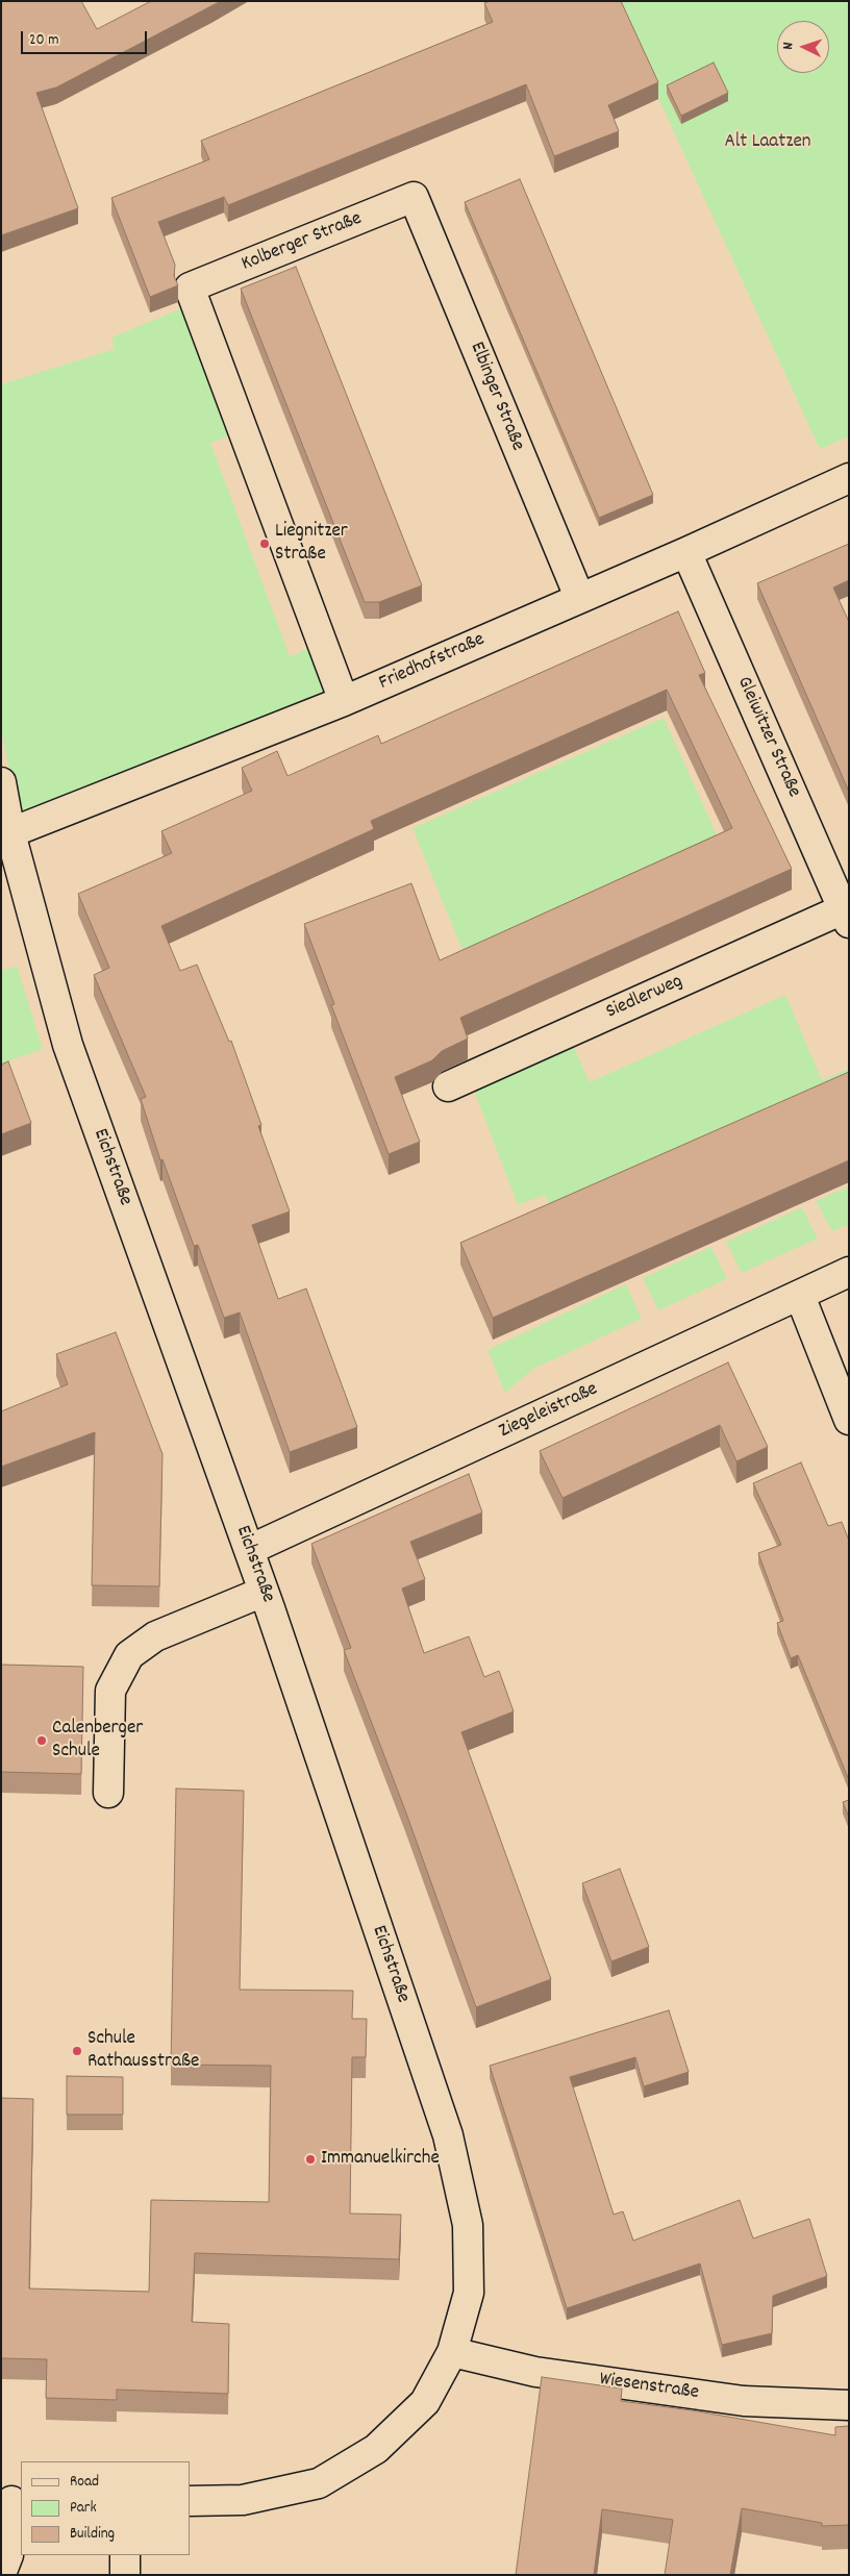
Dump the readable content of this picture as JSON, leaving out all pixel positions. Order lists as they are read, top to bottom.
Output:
{
  "streets": {
    "street": [
      "Kolberger Straße",
      "Elbinger Straße",
      "Friedhofstraße",
      "Gleiwitzer Straße",
      "Siedlerweg",
      "Eichstraße",
      "Ziegeleistraße",
      "Wiesenstraße"
    ]
  },
  "crossings": [
    ["Kolberger Straße", "Elbinger Straße"],
    ["Kolberger Straße", "Friedhofstraße"],
    ["Elbinger Straße", "Friedhofstraße"],
    ["Friedhofstraße", "Gleiwitzer Straße"],
    ["Friedhofstraße", "Eichstraße"],
    ["Gleiwitzer Straße", "Siedlerweg"],
    ["Eichstraße", "Ziegeleistraße"],
    ["Eichstraße", "Wiesenstraße"]
  ],
  "parks": ["Alt Laatzen"],
  "places": [
    "Liegnitzer Straße",
    "Calenberger Schule",
    "Schule Rathausstraße",
    "Immanuelkirche"
  ],
  "legend": ["Road", "Park", "Building"],
  "scale_bar": "20 m",
  "north": "left"
}
